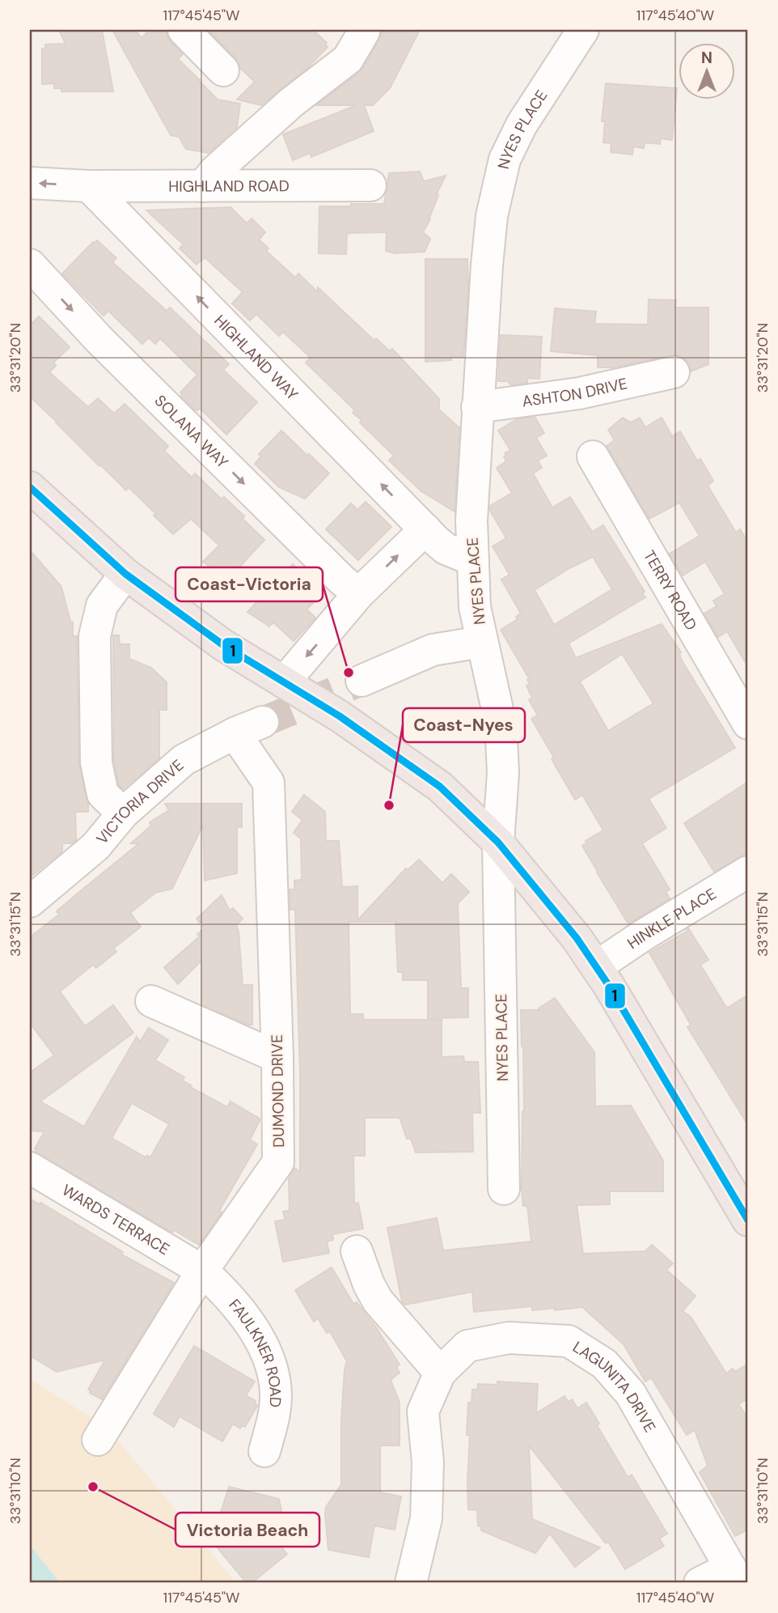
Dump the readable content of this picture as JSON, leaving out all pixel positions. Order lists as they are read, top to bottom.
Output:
{
  "streets": {
    "street": [
      "NYES PLACE",
      "HIGHLAND ROAD",
      "HIGHLAND WAY",
      "ASHTON DRIVE",
      "SOLANA WAY",
      "TERRY ROAD",
      "VICTORIA DRIVE",
      "HINKLE PLACE",
      "DUMOND DRIVE",
      "WARDS TERRACE",
      "FAULKNER ROAD",
      "LAGUNITA DRIVE"
    ]
  },
  "crossings": [
    ["NYES PLACE", "HIGHLAND WAY"],
    ["NYES PLACE", "ASHTON DRIVE"],
    ["HIGHLAND ROAD", "HIGHLAND WAY"],
    ["VICTORIA DRIVE", "DUMOND DRIVE"],
    ["DUMOND DRIVE", "WARDS TERRACE"],
    ["DUMOND DRIVE", "FAULKNER ROAD"],
    ["WARDS TERRACE", "FAULKNER ROAD"]
  ],
  "one_way": ["HIGHLAND WAY", "SOLANA WAY"],
  "places": ["Coast-Victoria", "Coast-Nyes", "Victoria Beach"],
  "lines": ["transit line 1"],
  "north": "top",
  "coordinates": [
    "117°45'45\"W",
    "117°45'40\"W",
    "33°31'20\"N",
    "33°31'15\"N",
    "33°31'10\"N"
  ]
}
